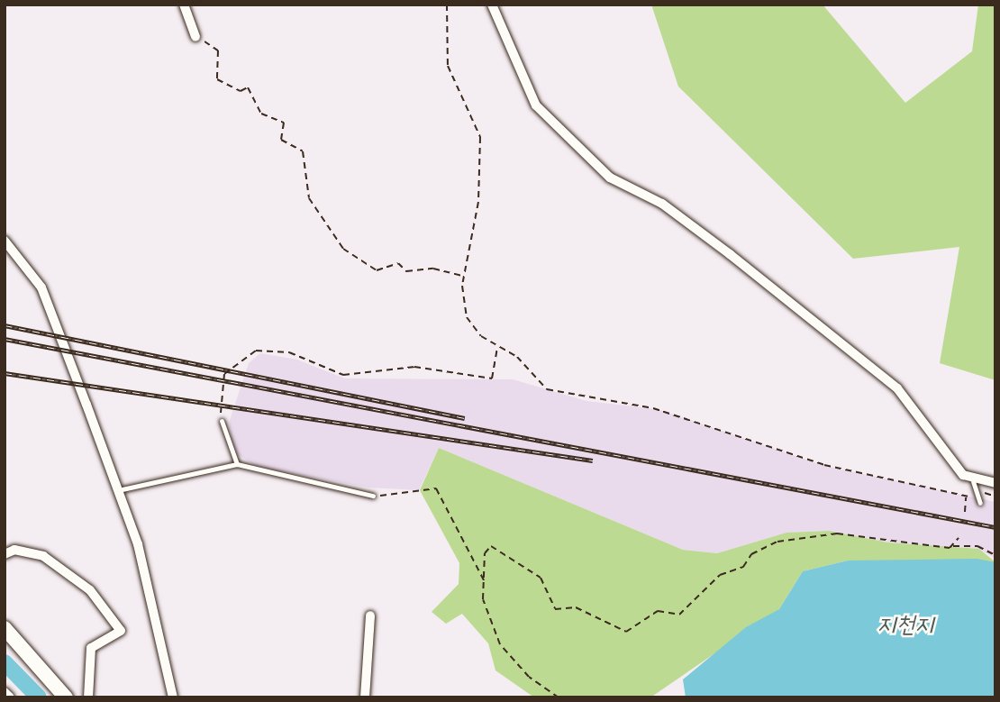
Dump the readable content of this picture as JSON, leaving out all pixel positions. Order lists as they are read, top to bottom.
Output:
{
  "water": ["지천지"]
}
